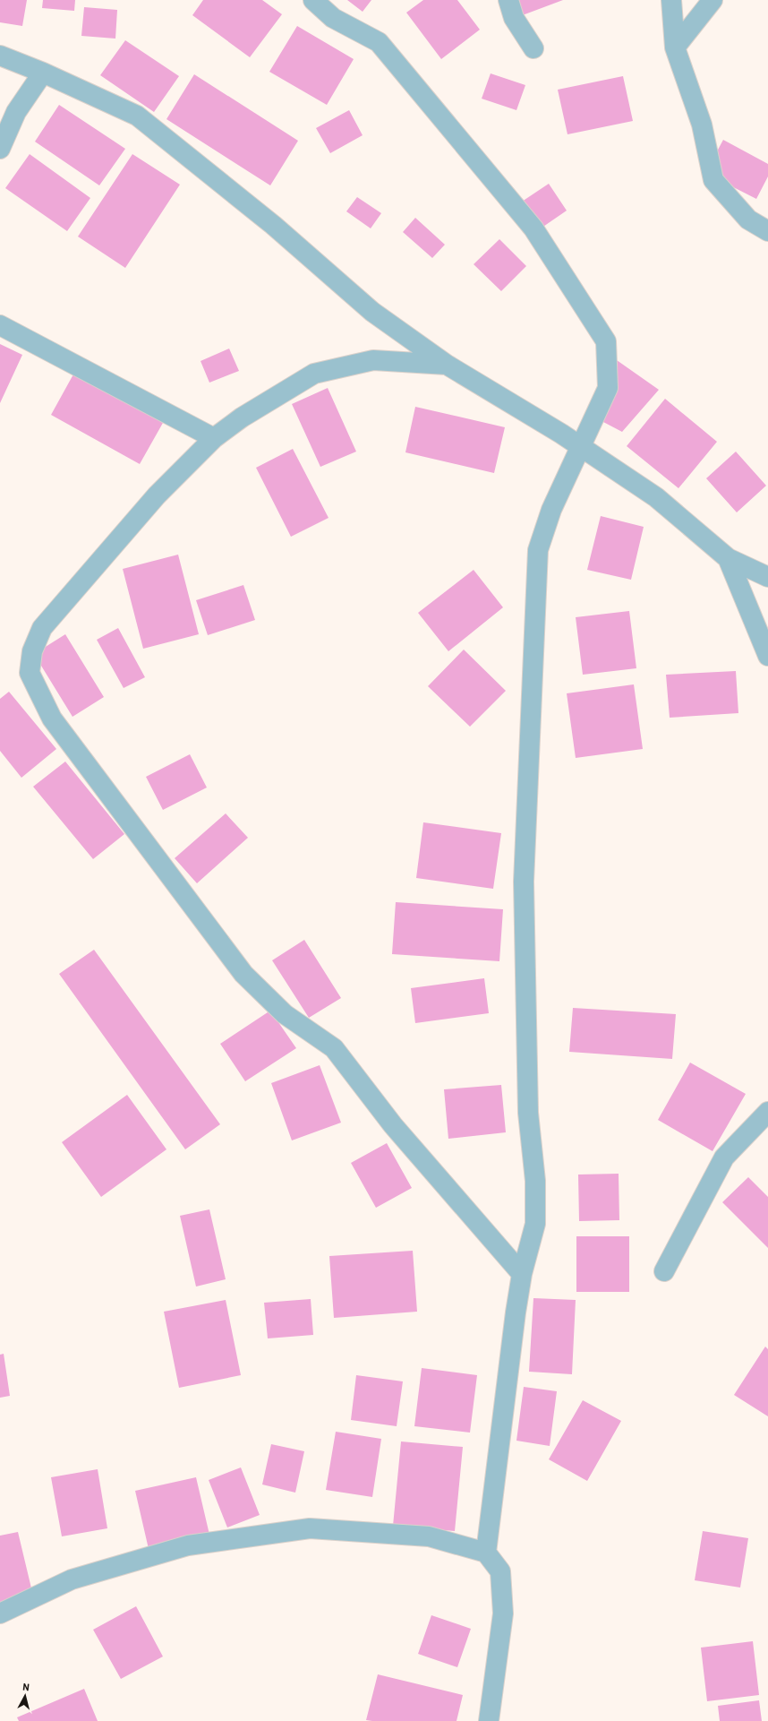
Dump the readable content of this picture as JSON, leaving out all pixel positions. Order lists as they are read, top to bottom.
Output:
{
  "north": "top"
}
